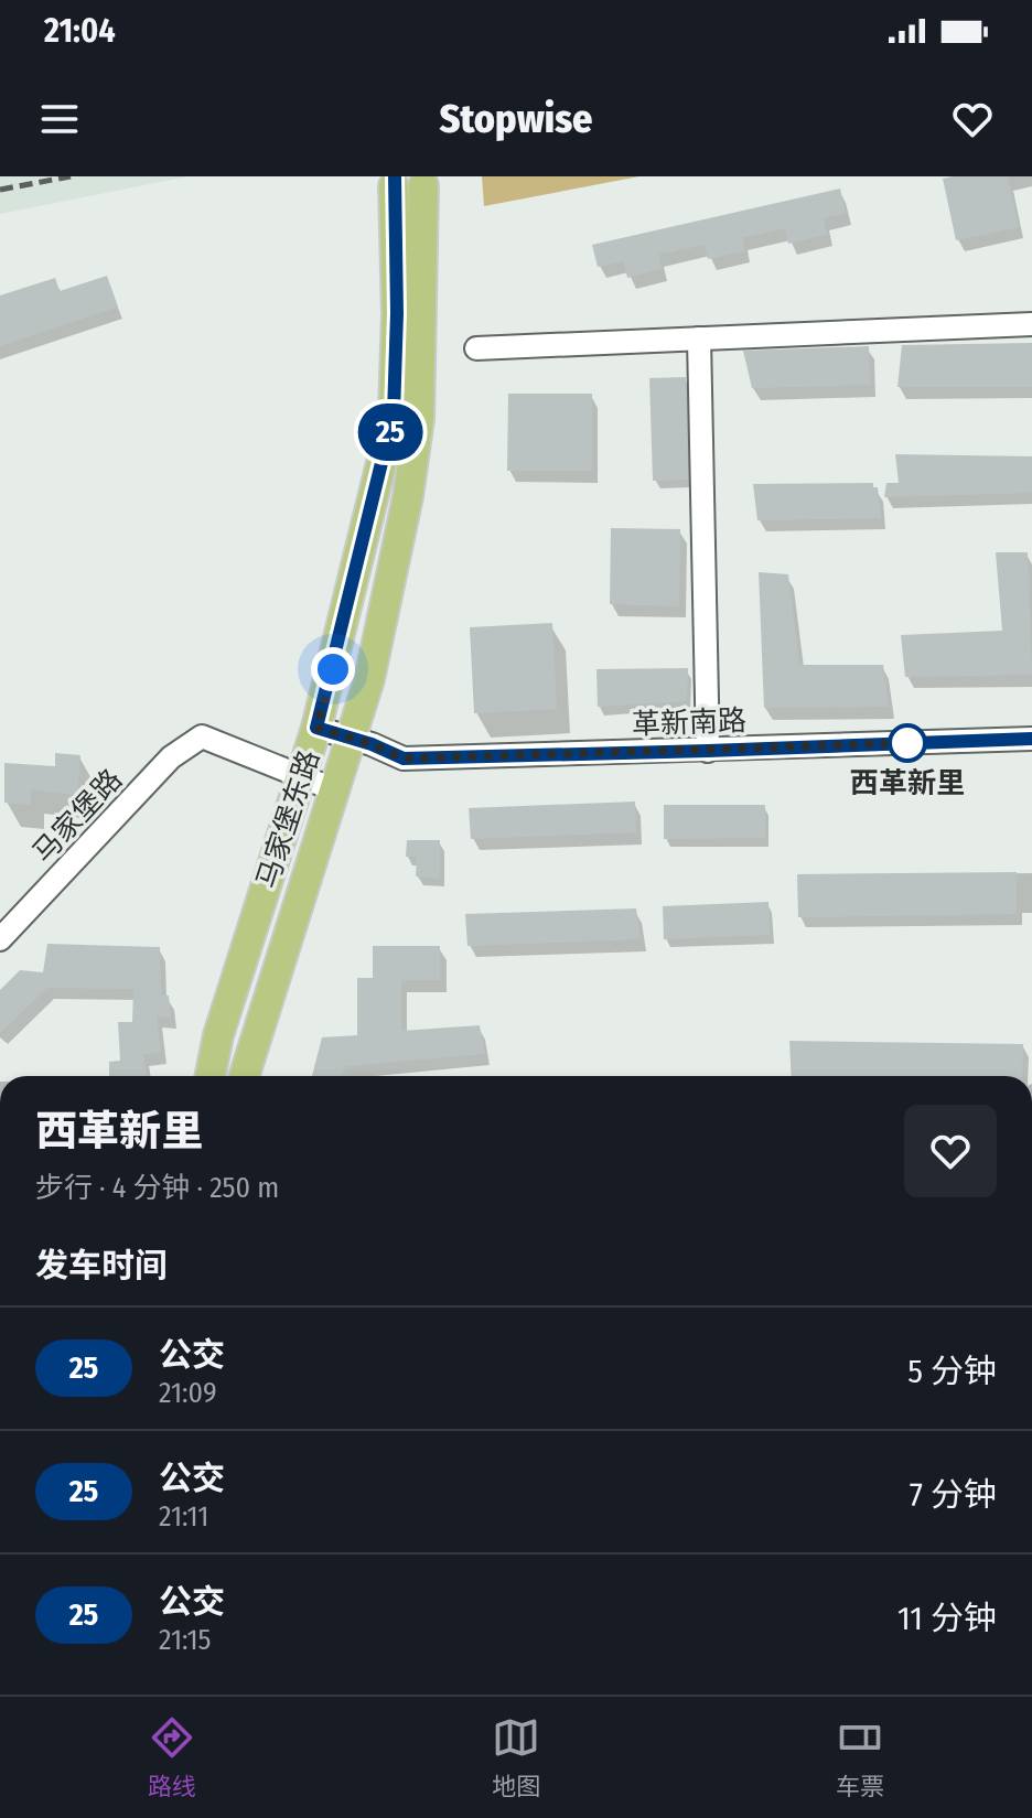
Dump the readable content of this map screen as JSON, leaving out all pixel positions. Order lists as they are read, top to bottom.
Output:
{
  "streets": {
    "main road": ["马家堡东路"],
    "street": ["革新南路", "马家堡路"]
  },
  "crossings": [
    ["革新南路", "马家堡东路"],
    ["马家堡路", "马家堡东路"]
  ],
  "places": ["西革新里"],
  "lines": ["bus line 25"],
  "page": {
    "status": "21:04",
    "header": "Stopwise",
    "on_map": "25",
    "heading": [
      ["西革新里", "步行 · 4 分钟 · 250 m"],
      "发车时间"
    ],
    "list": [
      {
        "mark": "25",
        "name": "公交",
        "note": "21:09",
        "value": "5 分钟"
      },
      {
        "mark": "25",
        "name": "公交",
        "note": "21:11",
        "value": "7 分钟"
      },
      {
        "mark": "25",
        "name": "公交",
        "note": "21:15",
        "value": "11 分钟"
      }
    ],
    "tabs": ["路线", "地图", "车票"]
  }
}
